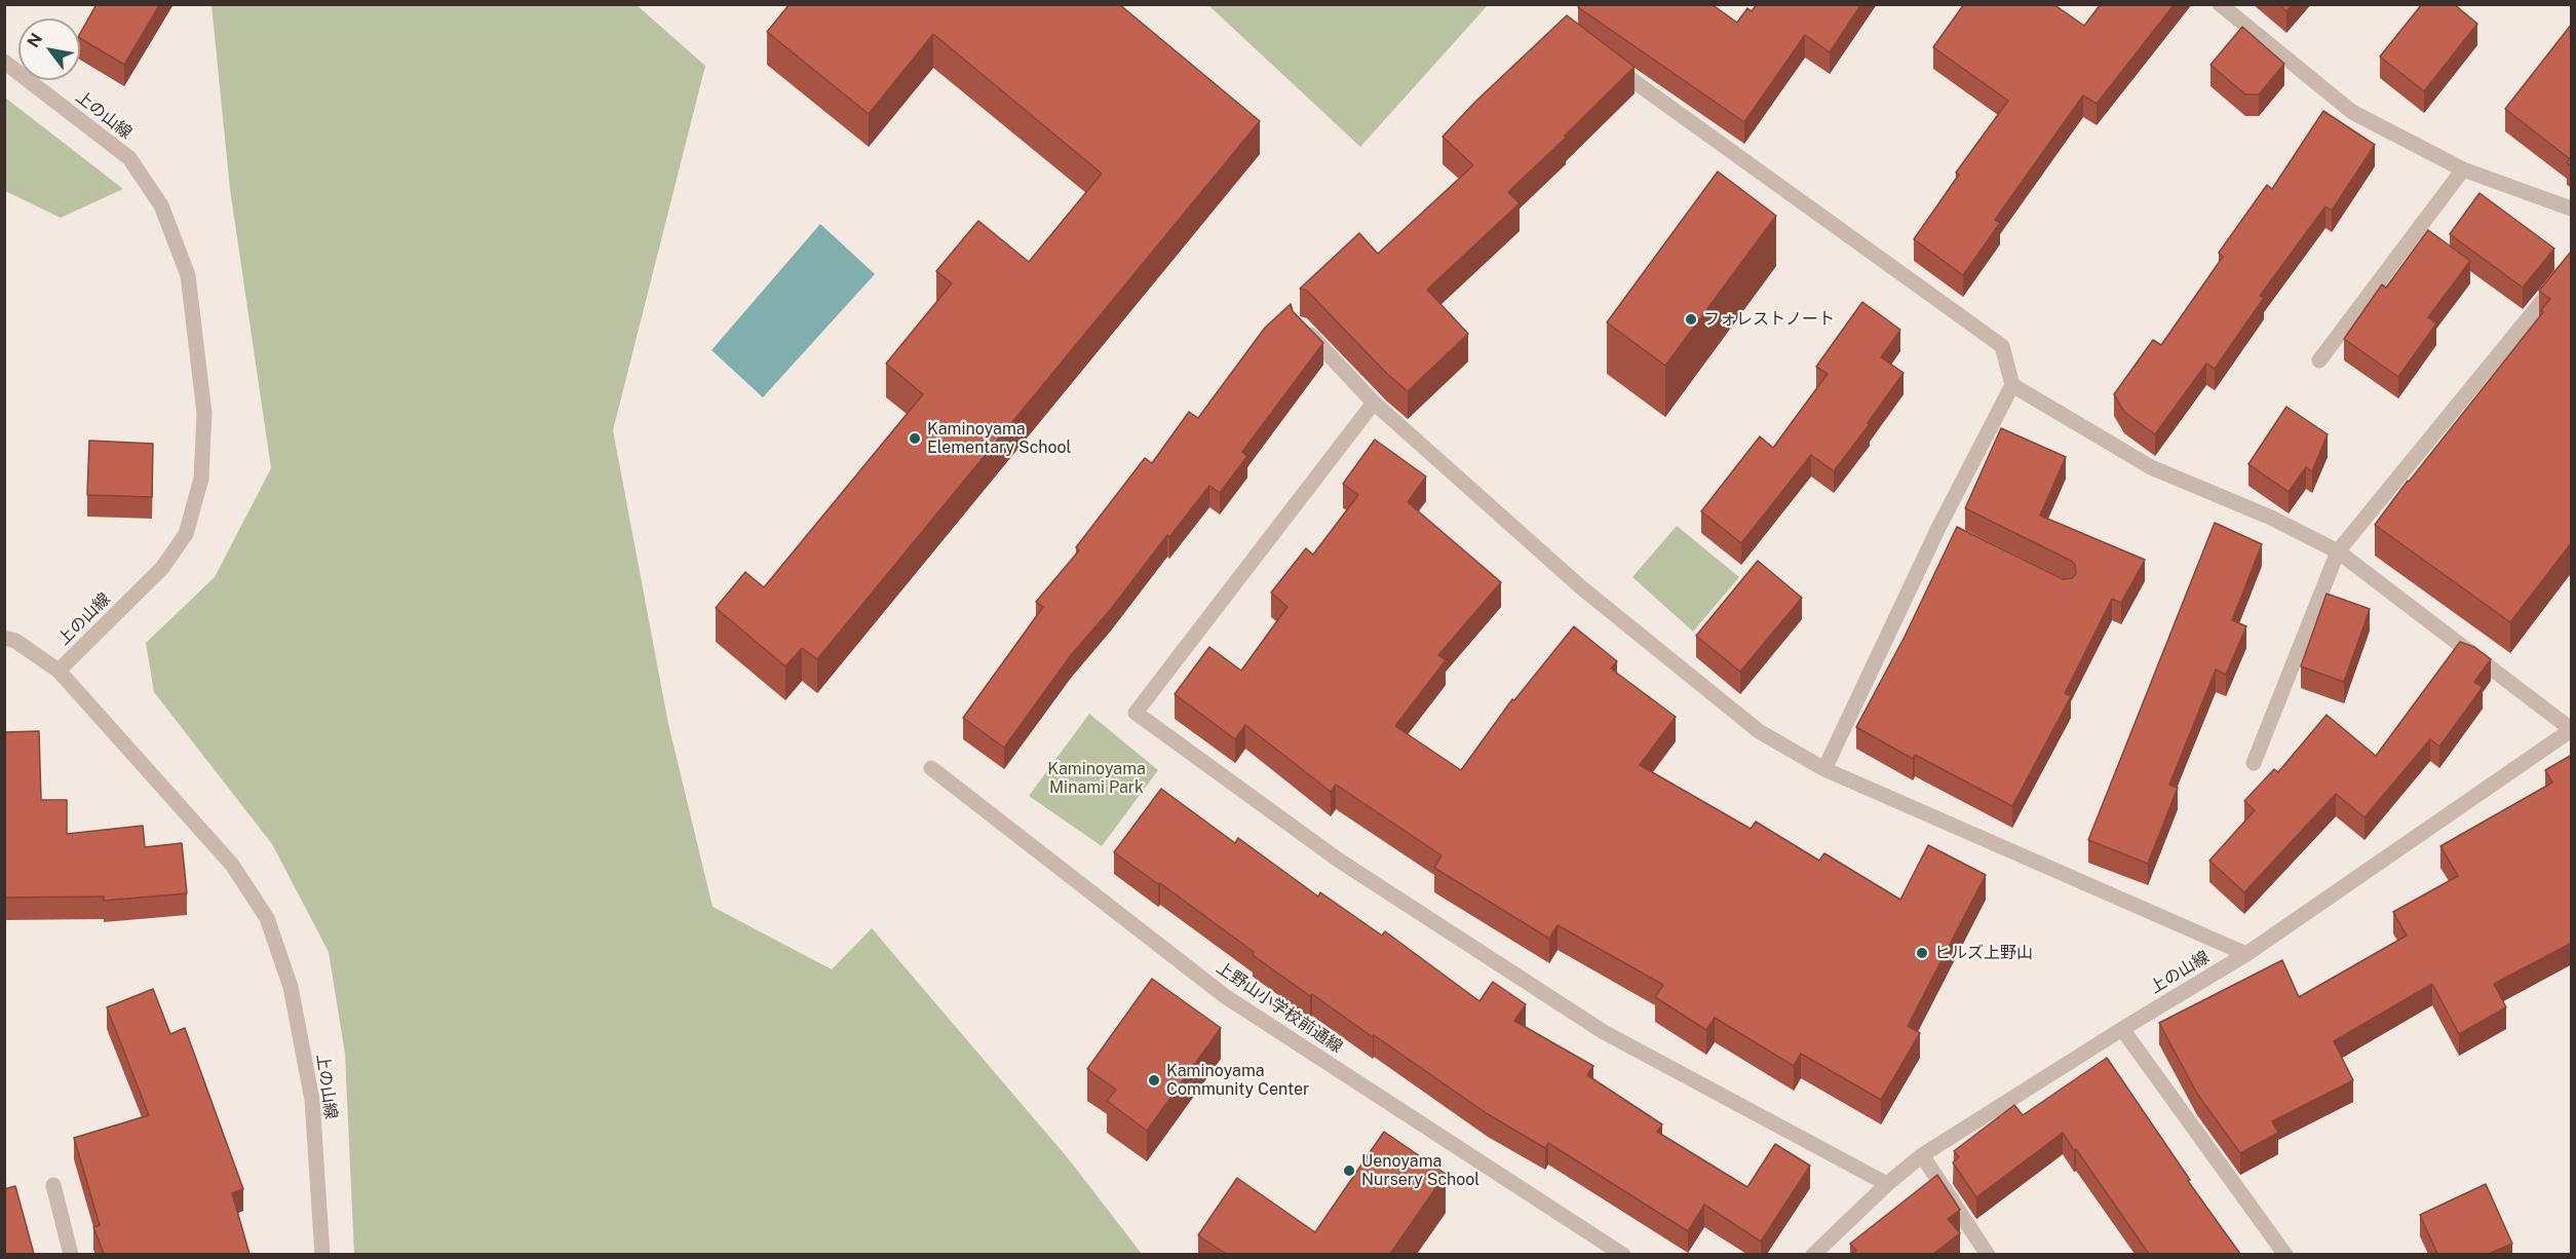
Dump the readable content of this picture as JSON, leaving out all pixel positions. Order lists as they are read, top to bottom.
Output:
{
  "streets": {
    "street": ["上の山線", "上野山小学校前通線"]
  },
  "parks": ["Kaminoyama Minami Park"],
  "places": [
    "フォレストノート",
    "Kaminoyama Elementary School",
    "ヒルズ上野山",
    "Kaminoyama Community Center",
    "Uenoyama Nursery School"
  ],
  "north": "top left"
}
